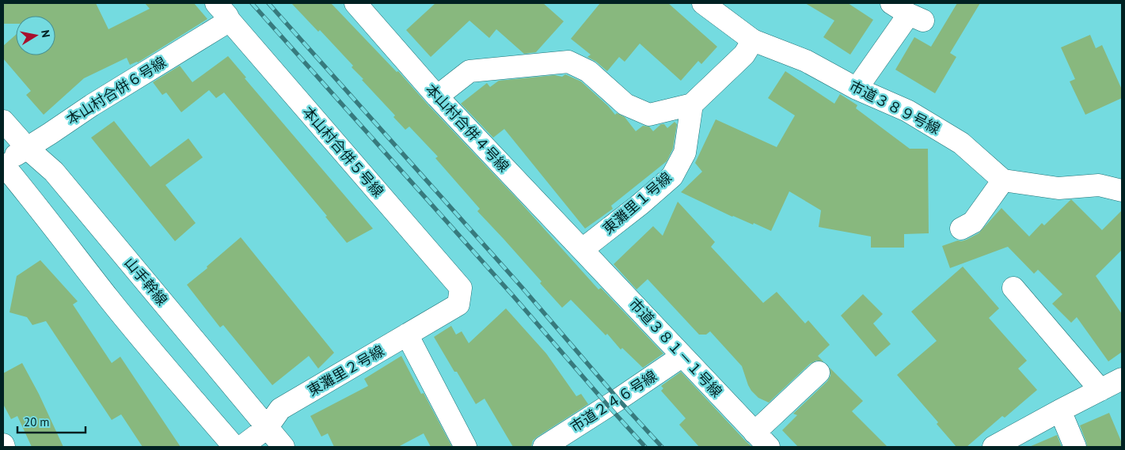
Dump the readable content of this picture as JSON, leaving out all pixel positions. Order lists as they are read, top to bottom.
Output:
{
  "streets": {
    "street": [
      "本山村合併６号線",
      "市道３８９号線",
      "本山村合併４号線",
      "本山村合併５号線",
      "東灘里１号線",
      "山手幹線",
      "市道３８１－１号線",
      "東灘里２号線",
      "市道２４６号線"
    ]
  },
  "crossings": [
    ["本山村合併６号線", "本山村合併５号線"],
    ["本山村合併６号線", "山手幹線"],
    ["本山村合併４号線", "東灘里１号線"],
    ["本山村合併４号線", "市道３８１－１号線"],
    ["本山村合併５号線", "東灘里２号線"],
    ["東灘里１号線", "市道３８１－１号線"],
    ["山手幹線", "東灘里２号線"],
    ["市道３８１－１号線", "市道２４６号線"]
  ],
  "scale_bar": "20 m",
  "north": "right"
}
